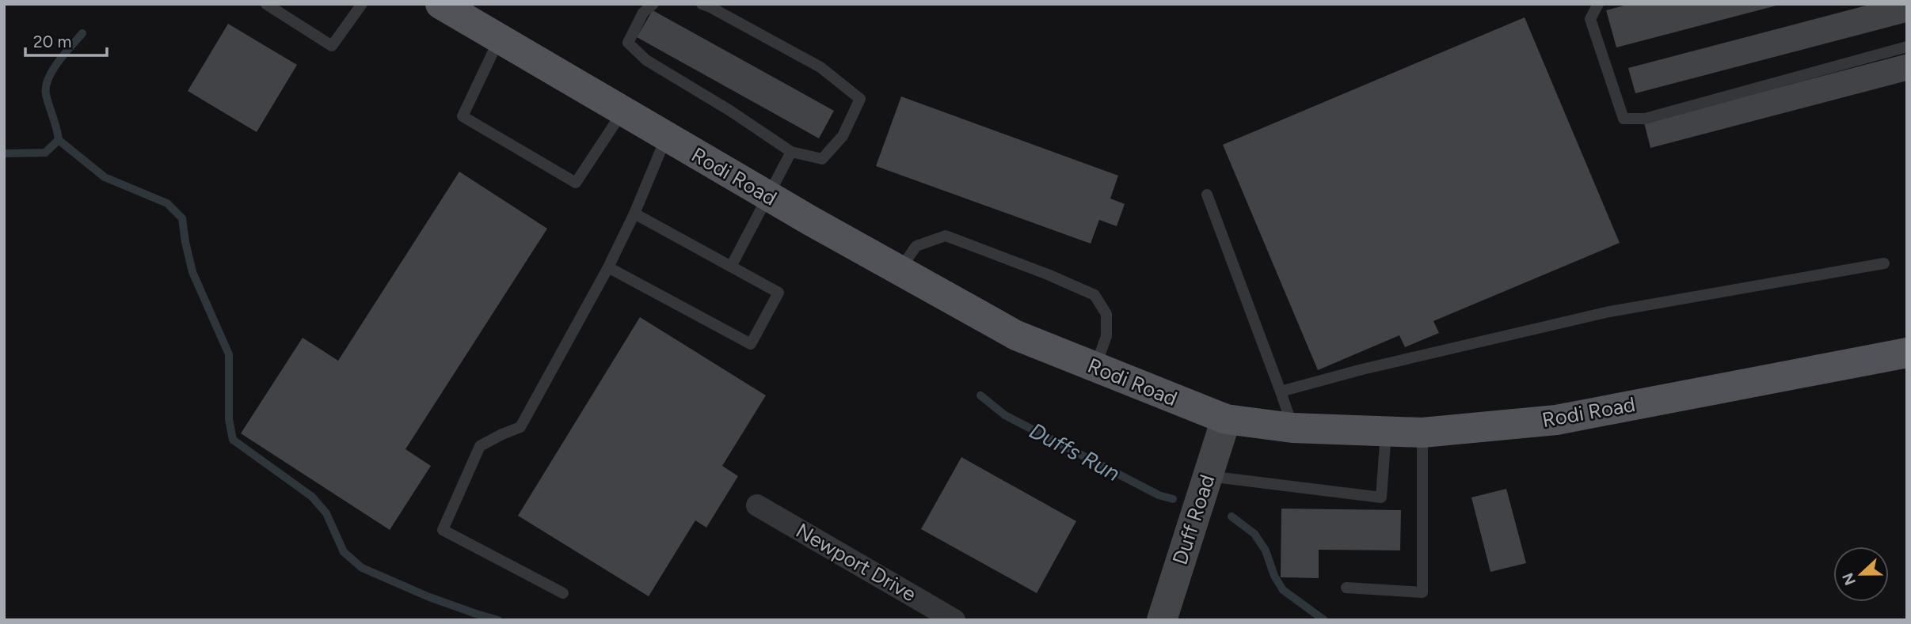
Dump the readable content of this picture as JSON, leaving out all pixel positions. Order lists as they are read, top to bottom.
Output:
{
  "streets": {
    "main road": ["Rodi Road"],
    "street": ["Duff Road", "Newport Drive"]
  },
  "crossings": [
    ["Rodi Road", "Duff Road"]
  ],
  "water": ["Duffs Run"],
  "scale_bar": "20 m",
  "north": "left"
}
